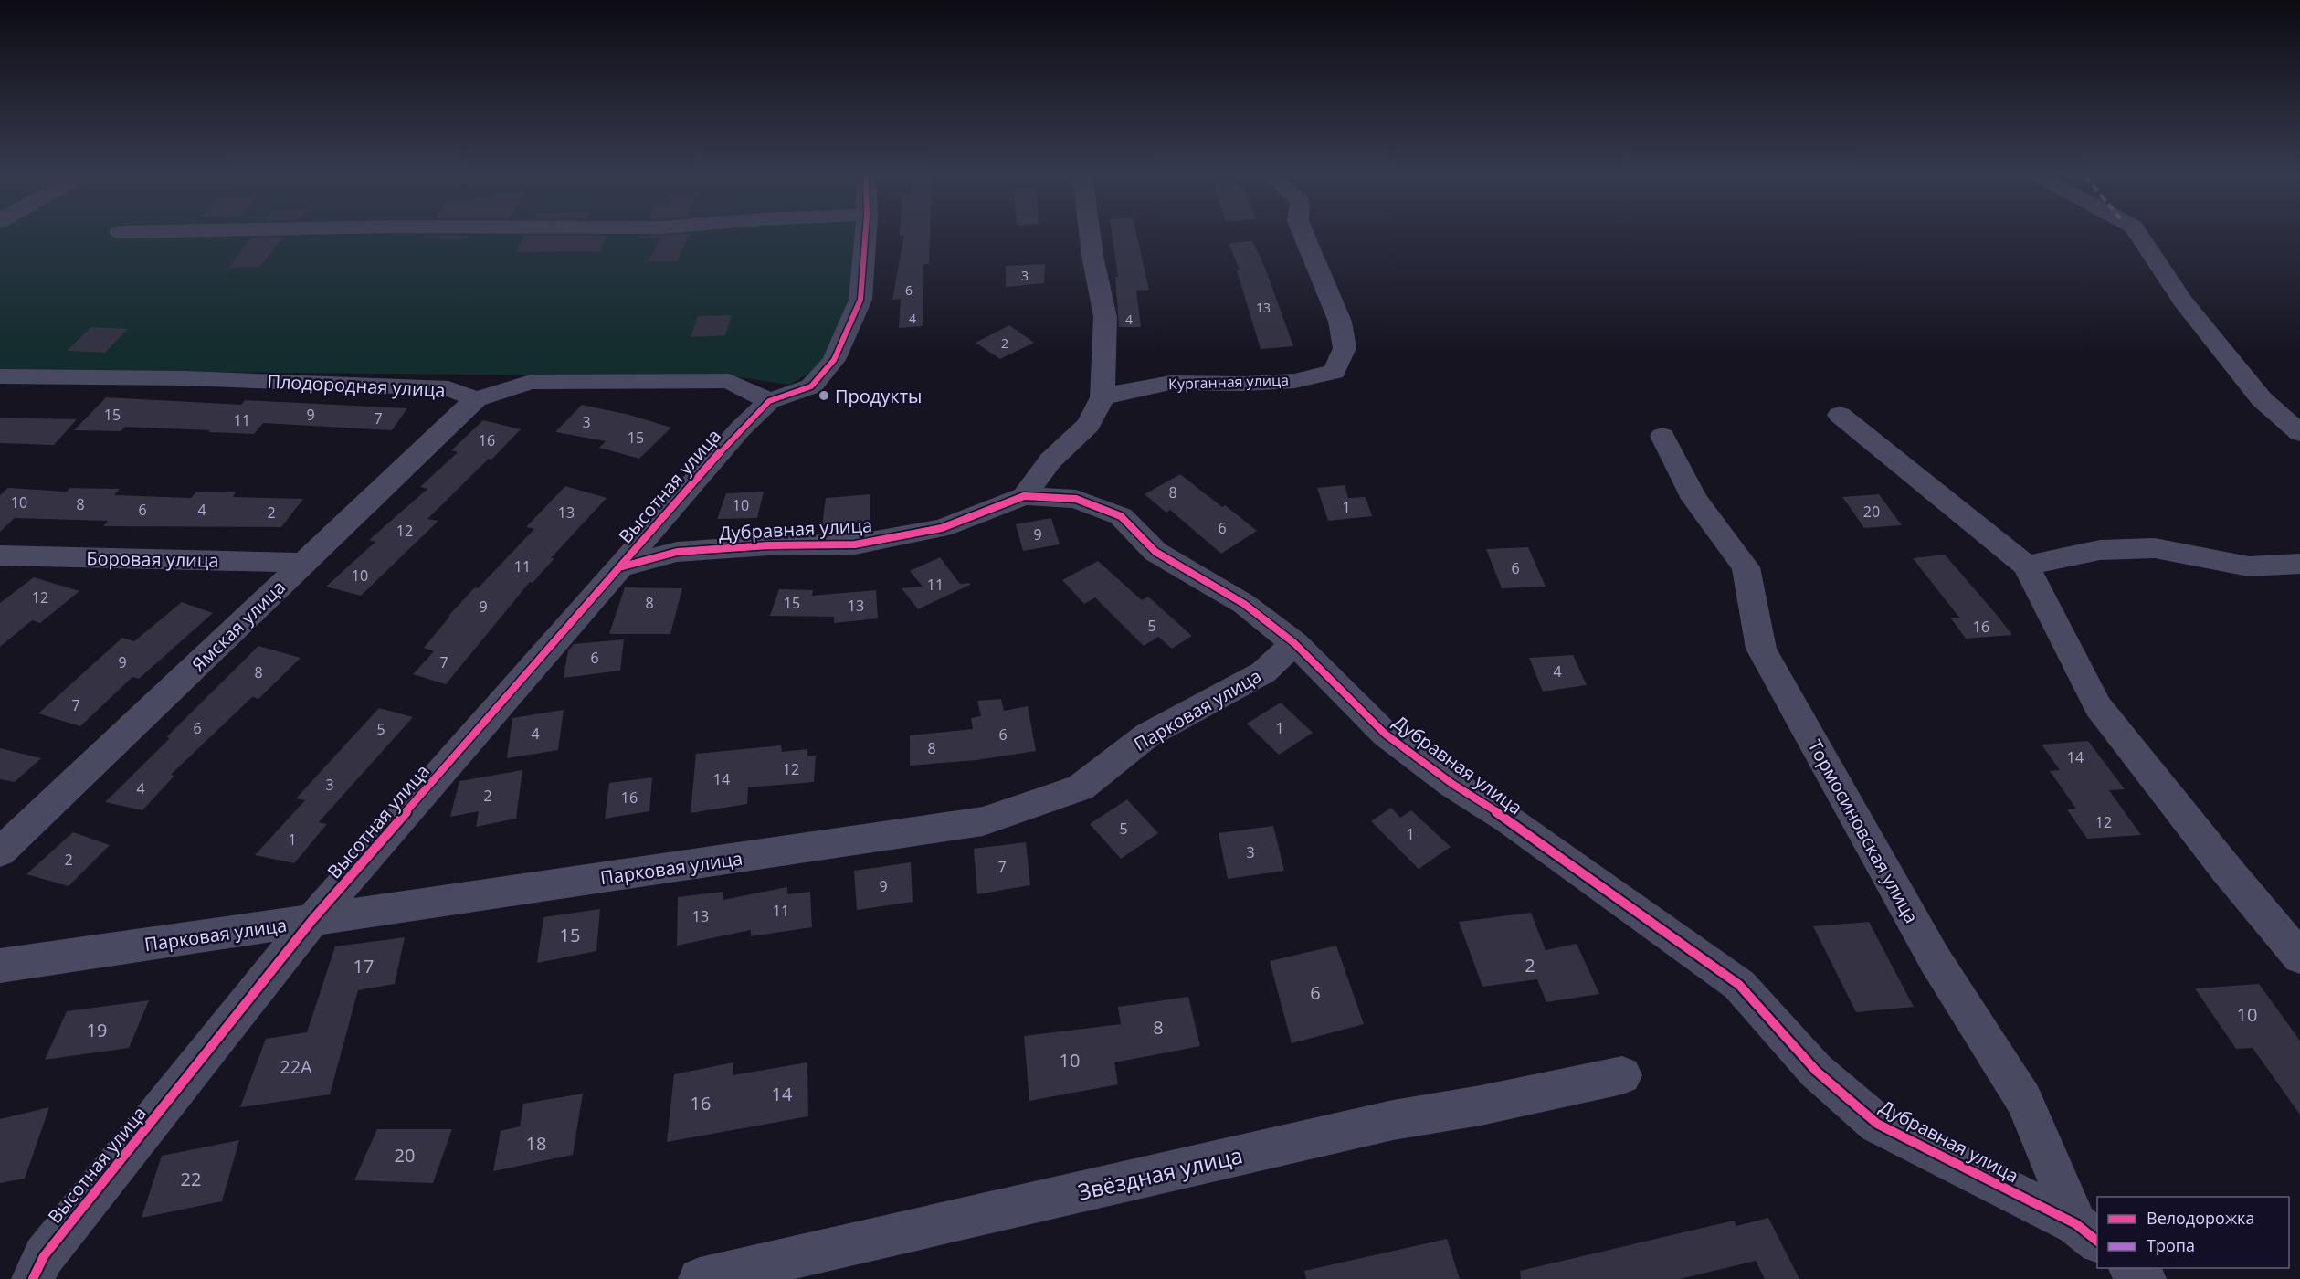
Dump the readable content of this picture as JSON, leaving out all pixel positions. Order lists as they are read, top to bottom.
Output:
{
  "streets": {
    "street": [
      "Курганная улица",
      "Плодородная улица",
      "Высотная улица",
      "Дубравная улица",
      "Боровая улица",
      "Ямская улица",
      "Парковая улица",
      "Тормосиновская улица",
      "Звёздная улица"
    ]
  },
  "crossings": [
    ["Плодородная улица", "Ямская улица"],
    ["Высотная улица", "Дубравная улица"],
    ["Высотная улица", "Парковая улица"],
    ["Дубравная улица", "Парковая улица"],
    ["Дубравная улица", "Тормосиновская улица"],
    ["Боровая улица", "Ямская улица"]
  ],
  "places": ["Продукты"],
  "house_numbers": [
    "3",
    "6",
    "13",
    "4",
    "4",
    "2",
    "15",
    "9",
    "7",
    "11",
    "3",
    "15",
    "16",
    "8",
    "10",
    "8",
    "10",
    "1",
    "6",
    "4",
    "20",
    "2",
    "13",
    "6",
    "12",
    "9",
    "11",
    "6",
    "10",
    "11",
    "12",
    "8",
    "15",
    "13",
    "9",
    "5",
    "16",
    "6",
    "9",
    "7",
    "4",
    "8",
    "7",
    "6",
    "1",
    "5",
    "4",
    "6",
    "8",
    "14",
    "12",
    "14",
    "3",
    "4",
    "2",
    "16",
    "12",
    "5",
    "1",
    "1",
    "3",
    "2",
    "7",
    "9",
    "11",
    "13",
    "15",
    "2",
    "17",
    "6",
    "10",
    "8",
    "19",
    "10",
    "22А",
    "14",
    "16",
    "18",
    "20",
    "22"
  ],
  "legend": ["Велодорожка", "Тропа"]
}
